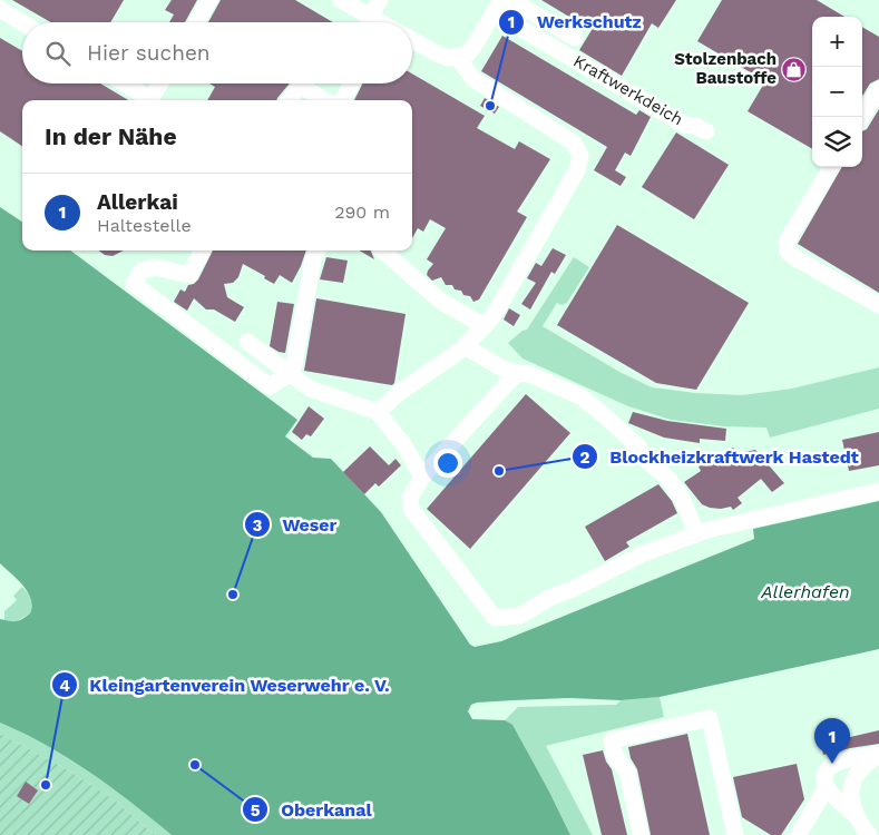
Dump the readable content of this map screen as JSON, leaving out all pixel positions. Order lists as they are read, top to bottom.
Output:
{
  "streets": {
    "street": ["Kraftwerkdeich"]
  },
  "water": ["Allerhafen"],
  "places": {
    "shop": ["Stolzenbach Baustoffe"],
    "other": [
      "Werkschutz",
      "Blockheizkraftwerk Hastedt",
      "Weser",
      "Oberkanal",
      "Kleingartenverein Weserwehr e. V."
    ]
  },
  "page": {
    "map_buttons": ["+", "−"],
    "search": "Hier suchen",
    "heading": "In der Nähe",
    "list": [
      {
        "mark": "1",
        "name": "Allerkai",
        "note": "Haltestelle",
        "value": "290 m"
      }
    ],
    "pins": "1"
  }
}
